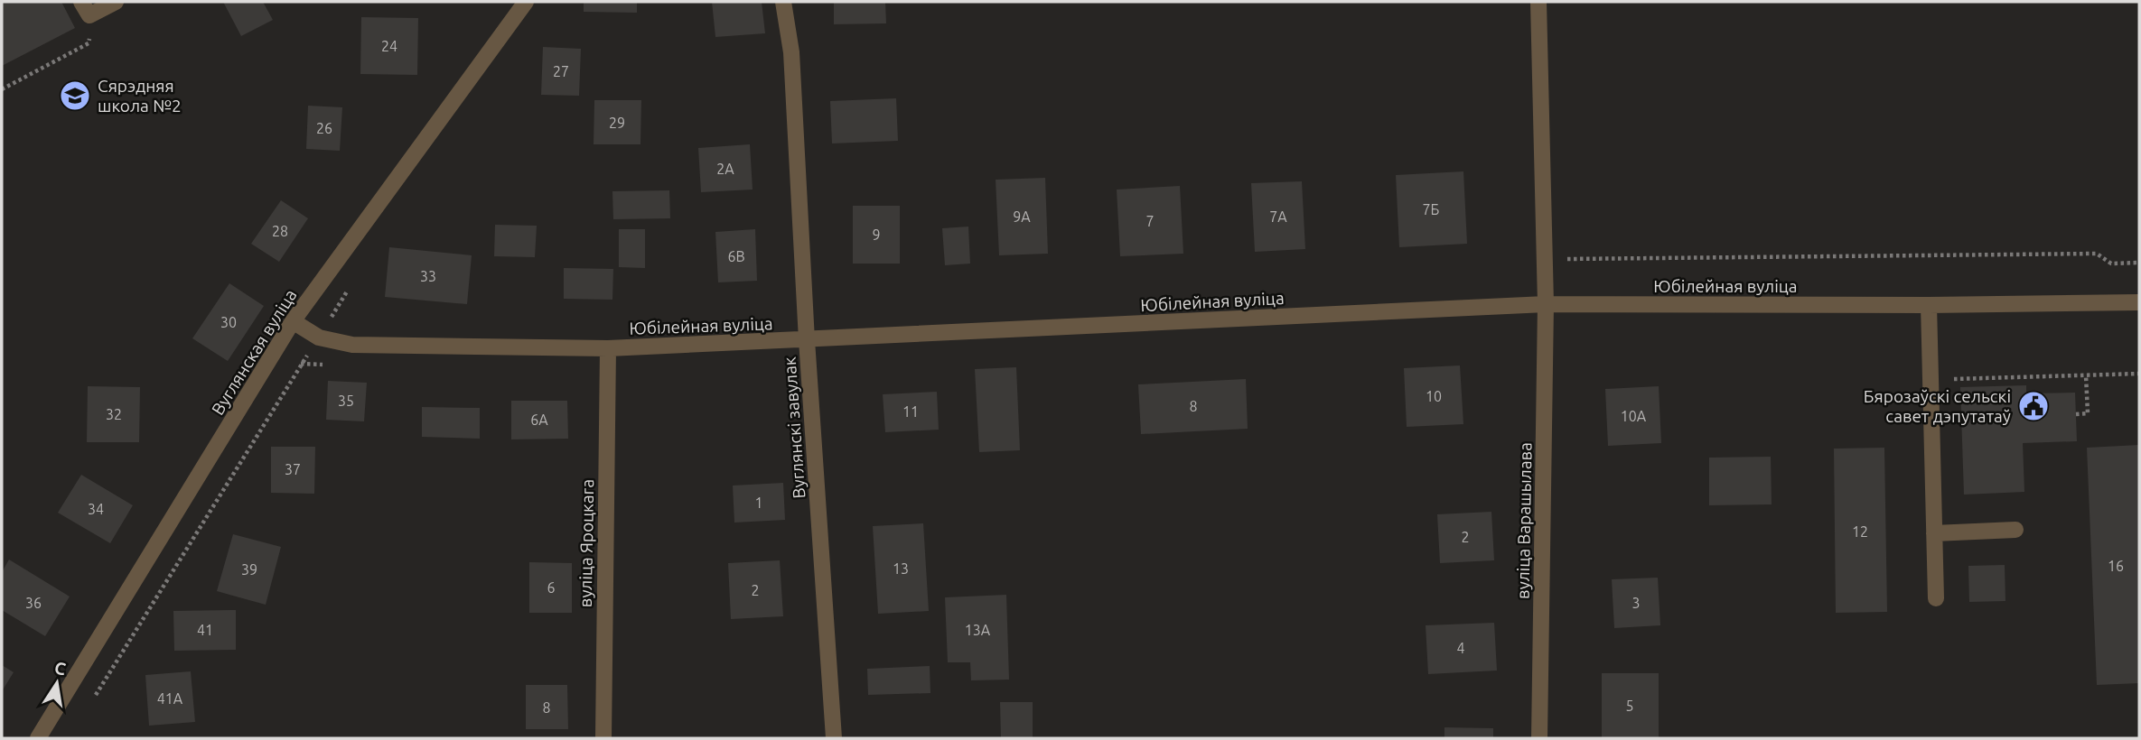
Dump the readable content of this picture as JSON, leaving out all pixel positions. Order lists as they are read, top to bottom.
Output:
{
  "streets": {
    "street": [
      "Юбілейная вуліца",
      "Вуглянская вуліца",
      "Вуглянскі завулак",
      "вуліца Варашылава",
      "вуліца Яроцкага"
    ]
  },
  "crossings": [
    ["Юбілейная вуліца", "Вуглянская вуліца"],
    ["Юбілейная вуліца", "Вуглянскі завулак"],
    ["Юбілейная вуліца", "вуліца Варашылава"],
    ["Юбілейная вуліца", "вуліца Яроцкага"]
  ],
  "places": {
    "school or university": ["Сярэдняя школа №2"],
    "public building": ["Бярозаўскі сельскі савет дэпутатаў"]
  },
  "house_numbers": [
    "24",
    "27",
    "29",
    "26",
    "2А",
    "7Б",
    "9А",
    "7А",
    "7",
    "28",
    "9",
    "6В",
    "33",
    "30",
    "10",
    "35",
    "8",
    "11",
    "32",
    "10А",
    "6А",
    "37",
    "1",
    "34",
    "12",
    "2",
    "16",
    "13",
    "39",
    "6",
    "2",
    "36",
    "3",
    "41",
    "13А",
    "4",
    "41А",
    "5",
    "8"
  ],
  "north": "top"
}
